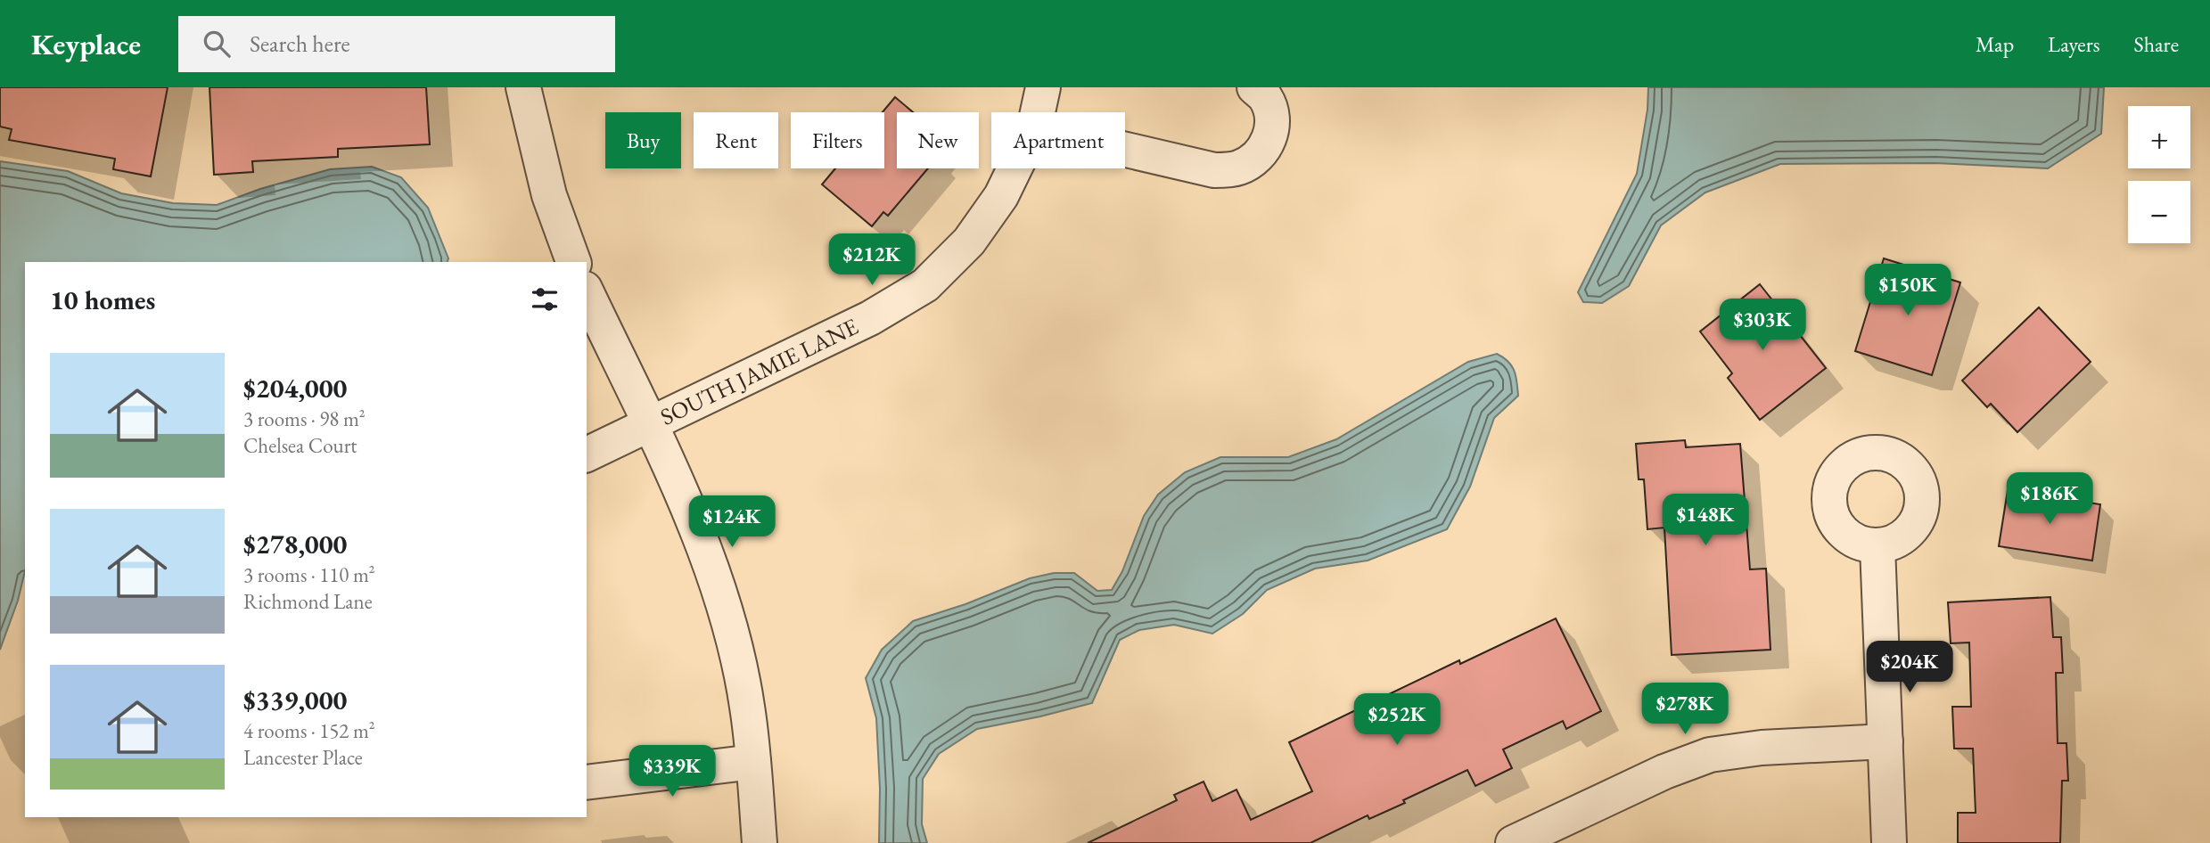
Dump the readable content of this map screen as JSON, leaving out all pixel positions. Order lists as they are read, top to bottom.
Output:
{
  "streets": {
    "street": ["SOUTH JAMIE LANE"]
  },
  "page": {
    "header": "Keyplace",
    "search": "Search here",
    "nav": ["Map", "Layers", "Share"],
    "map_buttons": ["+", "−"],
    "chip": [
      "Buy",
      "Rent",
      "Filters",
      "New",
      "Apartment"
    ],
    "price": [
      "$212K",
      "$150K",
      "$303K",
      "$186K",
      "$148K",
      "$124K",
      "$204K",
      "$278K",
      "$252K",
      "$339K"
    ],
    "heading": "10 homes",
    "list": [
      {
        "name": "$204,000",
        "note": "3 rooms · 98 m² · Chelsea Court"
      },
      {
        "name": "$278,000",
        "note": "3 rooms · 110 m² · Richmond Lane"
      },
      {
        "name": "$339,000",
        "note": "4 rooms · 152 m² · Lancester Place"
      }
    ]
  }
}
